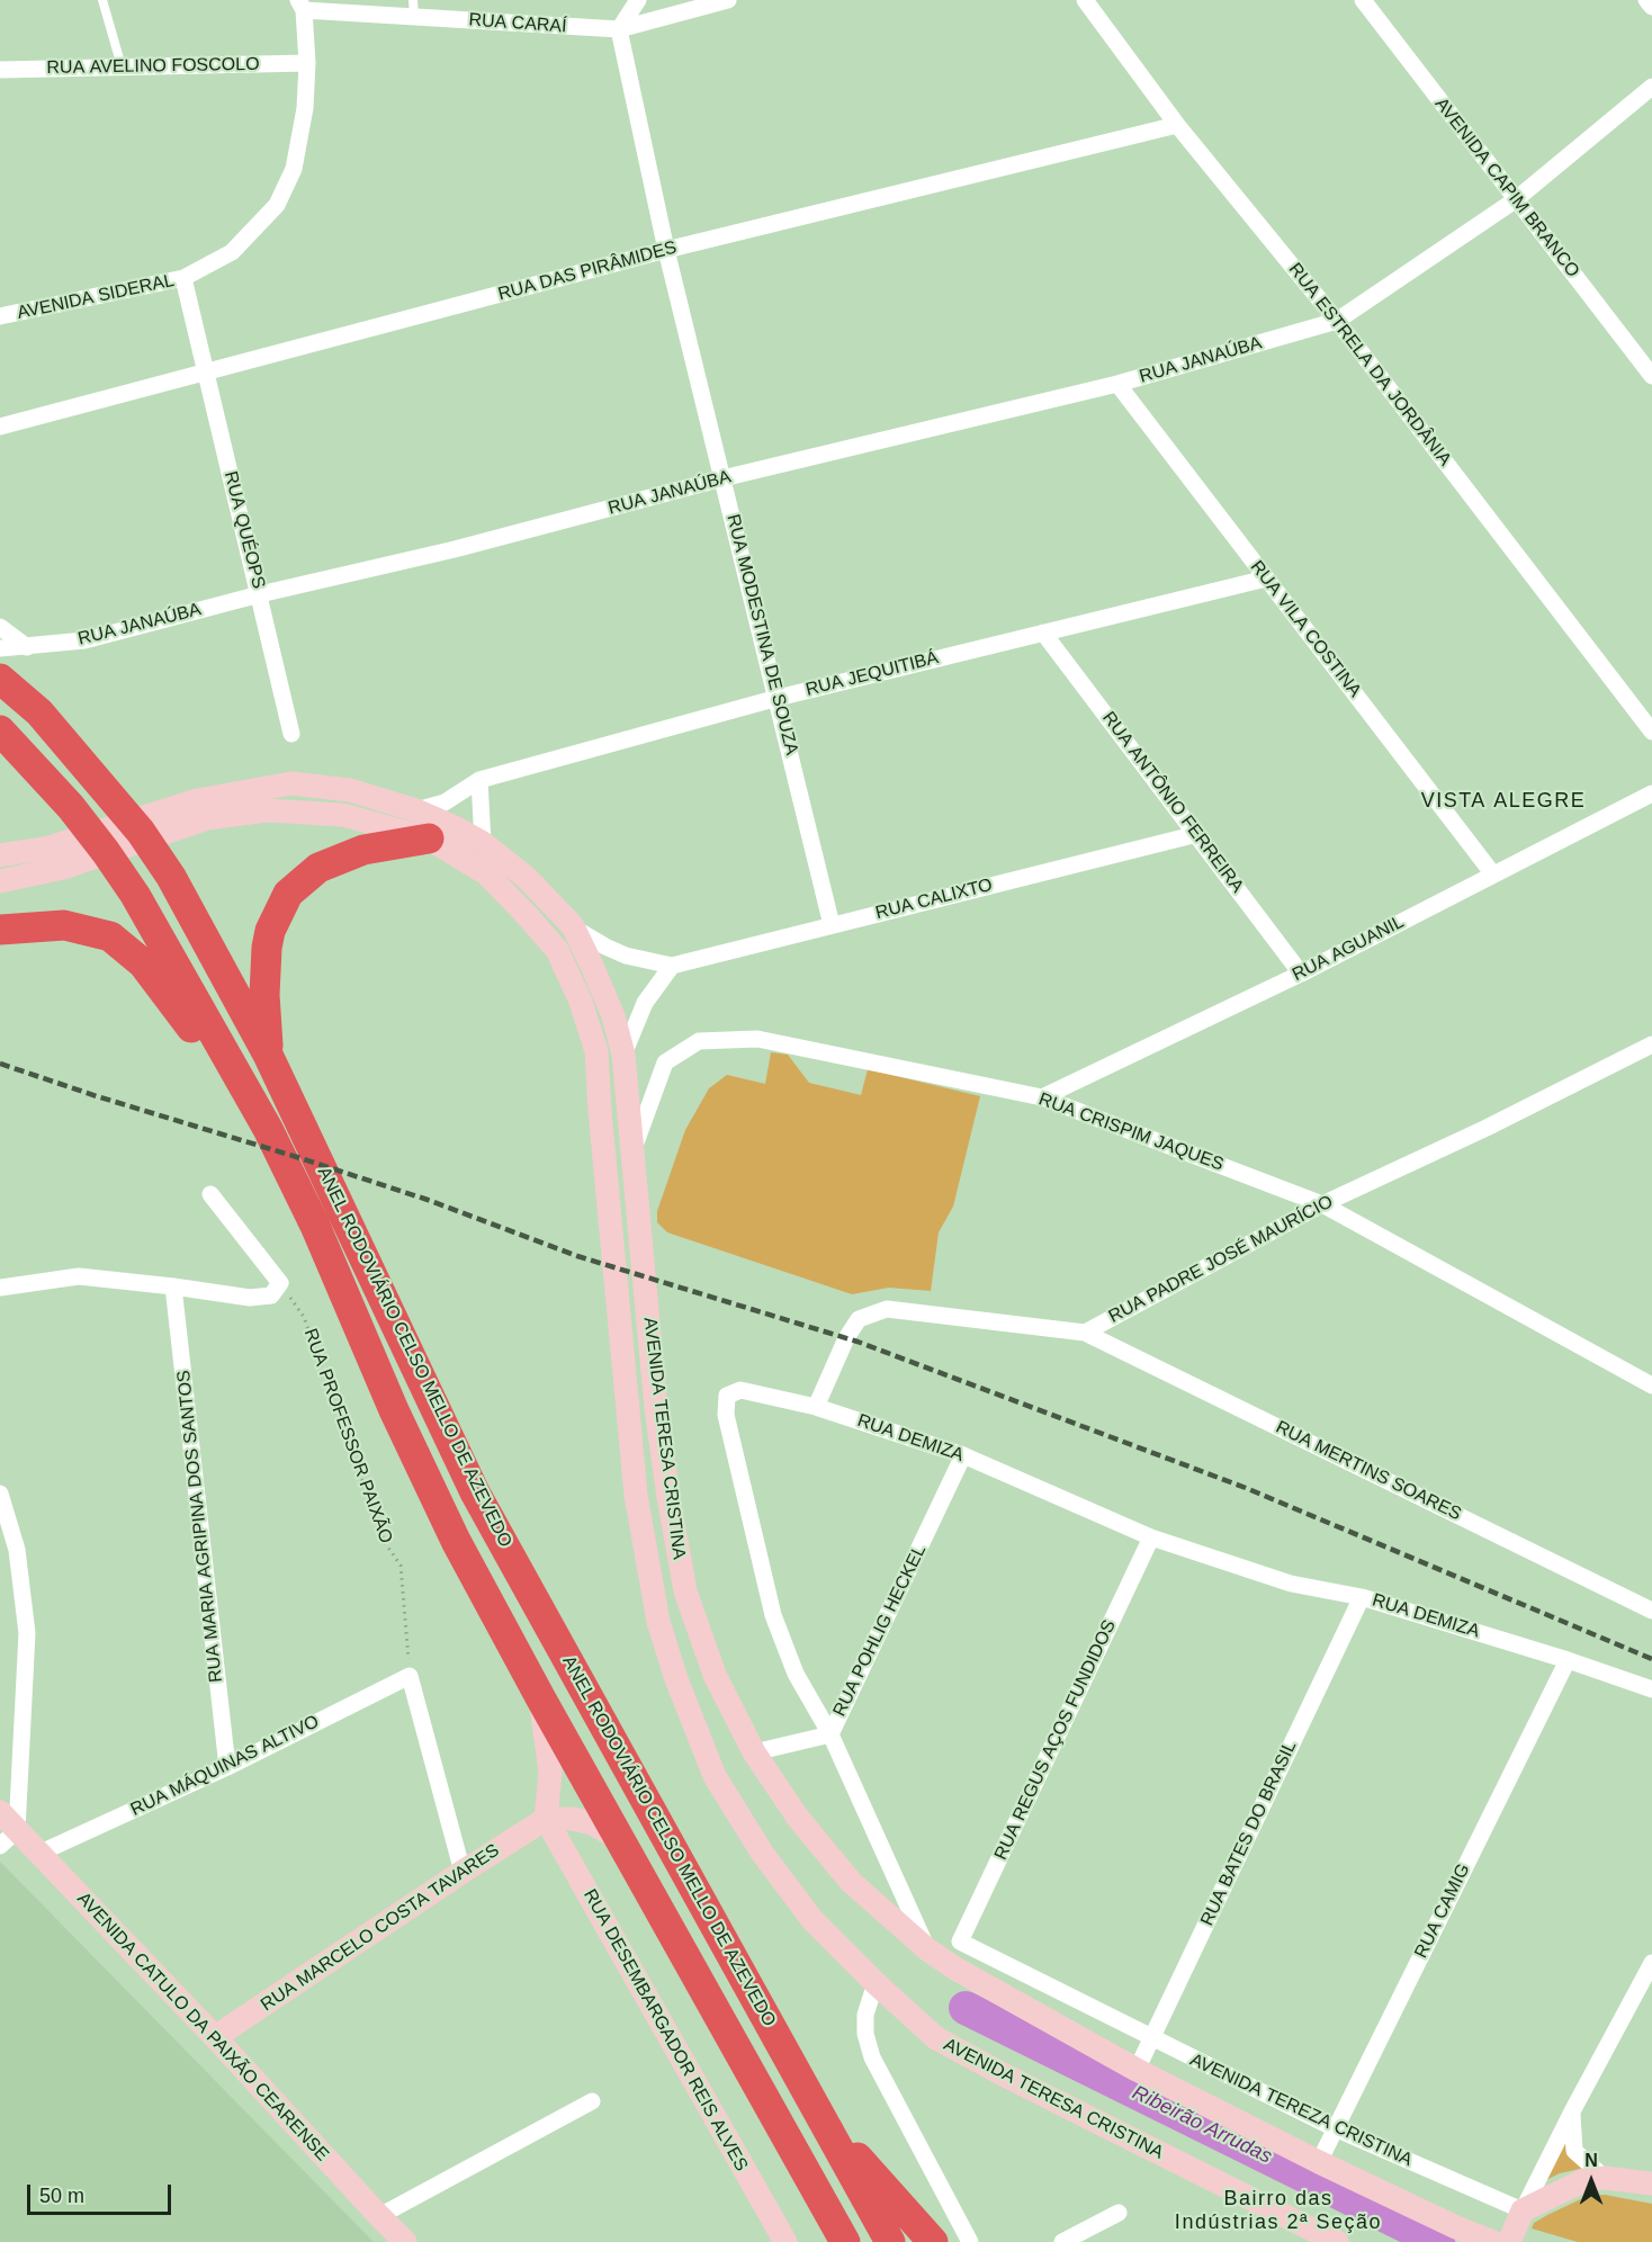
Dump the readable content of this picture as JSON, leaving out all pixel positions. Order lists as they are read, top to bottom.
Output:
{
  "streets": {
    "highway": ["ANEL RODOVIÁRIO CELSO MELLO DE AZEVEDO"],
    "main road": [
      "AVENIDA TERESA CRISTINA",
      "RUA MARCELO COSTA TAVARES",
      "AVENIDA CATULO DA PAIXÃO CEARENSE",
      "RUA DESEMBARGADOR REIS ALVES"
    ],
    "street": [
      "RUA CARAÍ",
      "RUA AVELINO FOSCOLO",
      "AVENIDA CAPIM BRANCO",
      "RUA DAS PIRÂMIDES",
      "AVENIDA SIDERAL",
      "RUA JANAÚBA",
      "RUA ESTRELA DA JORDÂNIA",
      "RUA QUÉOPS",
      "RUA VILA COSTINA",
      "RUA MODESTINA DE SOUZA",
      "RUA JEQUITIBÁ",
      "RUA ANTÔNIO FERREIRA",
      "RUA CALIXTO",
      "RUA AGUANIL",
      "RUA CRISPIM JAQUES",
      "RUA PADRE JOSÉ MAURÍCIO",
      "RUA DEMIZA",
      "RUA MERTINS SOARES",
      "RUA MARIA AGRIPINA DOS SANTOS",
      "RUA POHLIG HECKEL",
      "RUA REGUS AÇOS FUNDIDOS",
      "RUA MÁQUINAS ALTIVO",
      "RUA BATES DO BRASIL",
      "RUA CAMIG",
      "AVENIDA TEREZA CRISTINA"
    ],
    "path": ["RUA PROFESSOR PAIXÃO"]
  },
  "crossings": [
    ["RUA CARAÍ", "AVENIDA SIDERAL"],
    ["RUA CARAÍ", "RUA MODESTINA DE SOUZA"],
    ["RUA AVELINO FOSCOLO", "AVENIDA SIDERAL"],
    ["AVENIDA CAPIM BRANCO", "RUA JANAÚBA"],
    ["RUA DAS PIRÂMIDES", "RUA ESTRELA DA JORDÂNIA"],
    ["RUA DAS PIRÂMIDES", "RUA QUÉOPS"],
    ["RUA DAS PIRÂMIDES", "RUA MODESTINA DE SOUZA"],
    ["AVENIDA SIDERAL", "RUA QUÉOPS"],
    ["RUA JANAÚBA", "RUA ESTRELA DA JORDÂNIA"],
    ["RUA JANAÚBA", "RUA QUÉOPS"],
    ["RUA JANAÚBA", "RUA VILA COSTINA"],
    ["RUA JANAÚBA", "RUA MODESTINA DE SOUZA"],
    ["RUA VILA COSTINA", "RUA JEQUITIBÁ"],
    ["RUA VILA COSTINA", "RUA AGUANIL"],
    ["RUA MODESTINA DE SOUZA", "RUA JEQUITIBÁ"],
    ["RUA MODESTINA DE SOUZA", "RUA CALIXTO"],
    ["RUA JEQUITIBÁ", "RUA ANTÔNIO FERREIRA"],
    ["RUA JEQUITIBÁ", "AVENIDA TERESA CRISTINA"],
    ["RUA ANTÔNIO FERREIRA", "RUA CALIXTO"],
    ["RUA ANTÔNIO FERREIRA", "RUA AGUANIL"],
    ["RUA CALIXTO", "AVENIDA TERESA CRISTINA"],
    ["RUA AGUANIL", "RUA CRISPIM JAQUES"],
    ["RUA CRISPIM JAQUES", "RUA PADRE JOSÉ MAURÍCIO"],
    ["RUA CRISPIM JAQUES", "AVENIDA TERESA CRISTINA"],
    ["RUA PADRE JOSÉ MAURÍCIO", "RUA MERTINS SOARES"],
    ["RUA PROFESSOR PAIXÃO", "RUA MÁQUINAS ALTIVO"],
    ["AVENIDA TERESA CRISTINA", "RUA DEMIZA"],
    ["AVENIDA TERESA CRISTINA", "RUA POHLIG HECKEL"],
    ["AVENIDA TERESA CRISTINA", "RUA BATES DO BRASIL"],
    ["AVENIDA TERESA CRISTINA", "RUA CAMIG"],
    ["RUA DEMIZA", "RUA POHLIG HECKEL"],
    ["RUA DEMIZA", "RUA REGUS AÇOS FUNDIDOS"],
    ["RUA DEMIZA", "RUA BATES DO BRASIL"],
    ["RUA DEMIZA", "RUA CAMIG"],
    ["RUA MARIA AGRIPINA DOS SANTOS", "RUA MÁQUINAS ALTIVO"],
    ["RUA REGUS AÇOS FUNDIDOS", "AVENIDA TEREZA CRISTINA"],
    ["RUA MÁQUINAS ALTIVO", "AVENIDA CATULO DA PAIXÃO CEARENSE"],
    ["RUA BATES DO BRASIL", "AVENIDA TEREZA CRISTINA"],
    ["RUA CAMIG", "AVENIDA TEREZA CRISTINA"],
    ["RUA MARCELO COSTA TAVARES", "AVENIDA CATULO DA PAIXÃO CEARENSE"],
    ["RUA MARCELO COSTA TAVARES", "RUA DESEMBARGADOR REIS ALVES"]
  ],
  "districts": ["VISTA ALEGRE", "Bairro das Indústrias 2ª Seção"],
  "water": ["Ribeirão Arrudas"],
  "scale_bar": "50 m",
  "north": "top"
}
